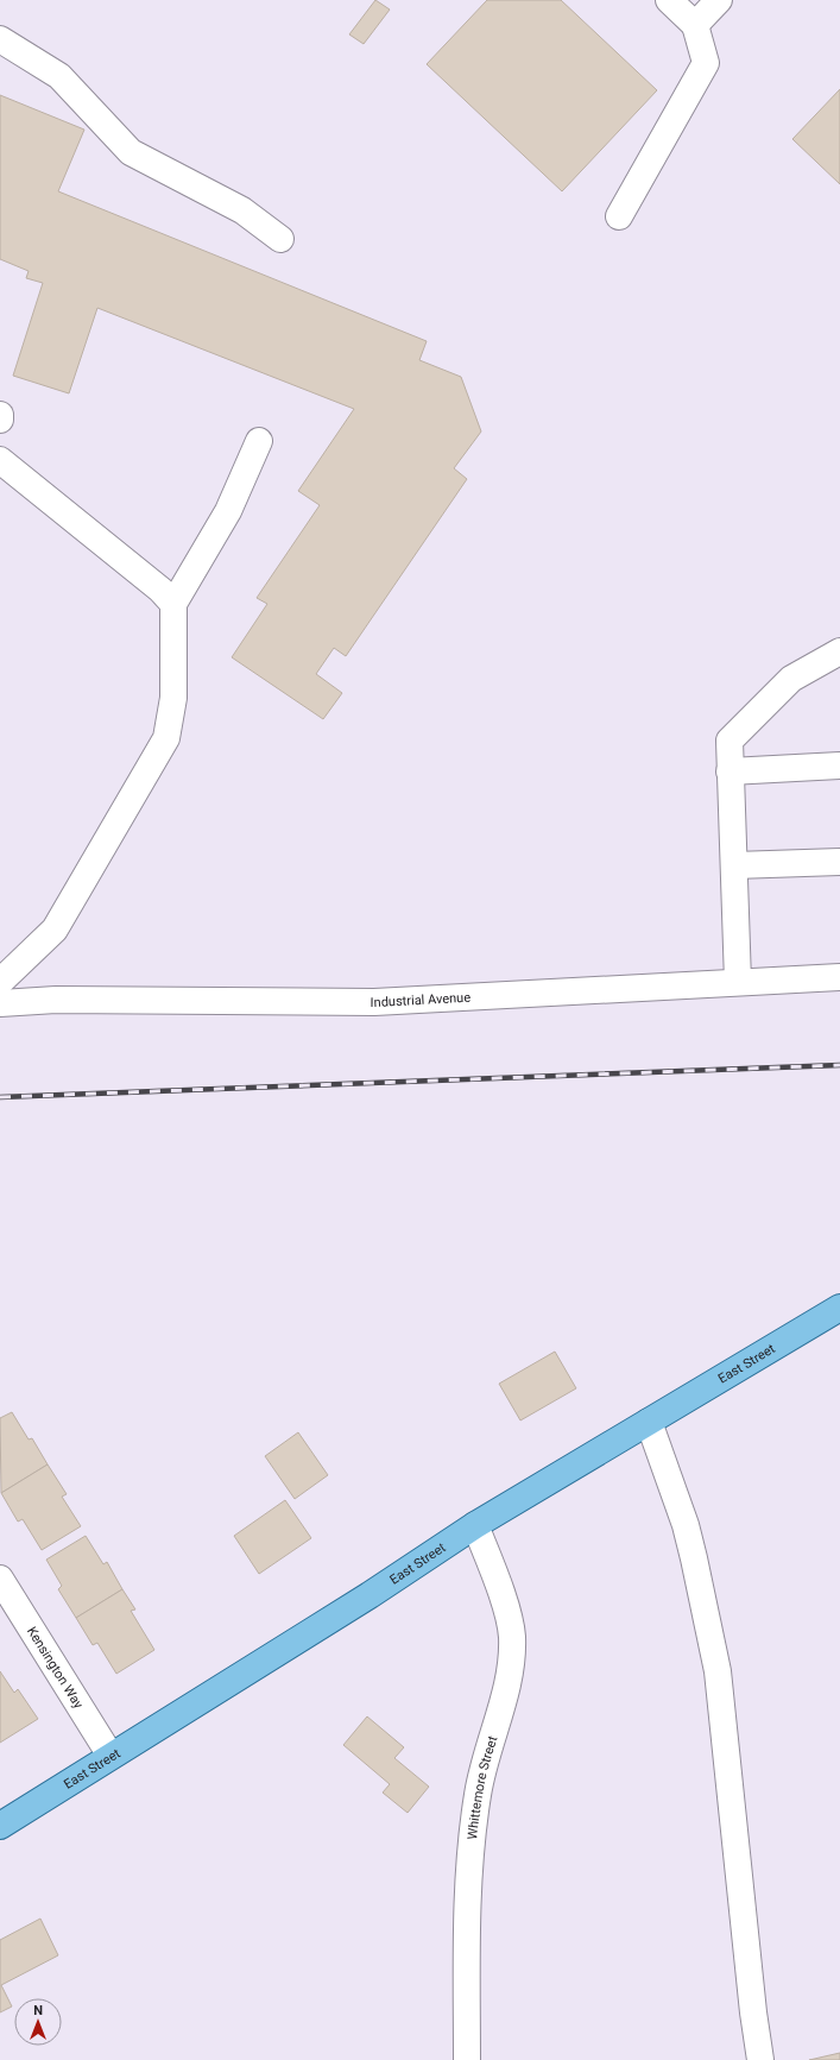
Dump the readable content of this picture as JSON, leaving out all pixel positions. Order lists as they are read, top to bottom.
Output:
{
  "streets": {
    "main road": ["East Street"],
    "street": ["Industrial Avenue", "Kensington Way", "Whittemore Street"]
  },
  "crossings": [
    ["East Street", "Kensington Way"],
    ["East Street", "Whittemore Street"]
  ],
  "north": "top"
}
